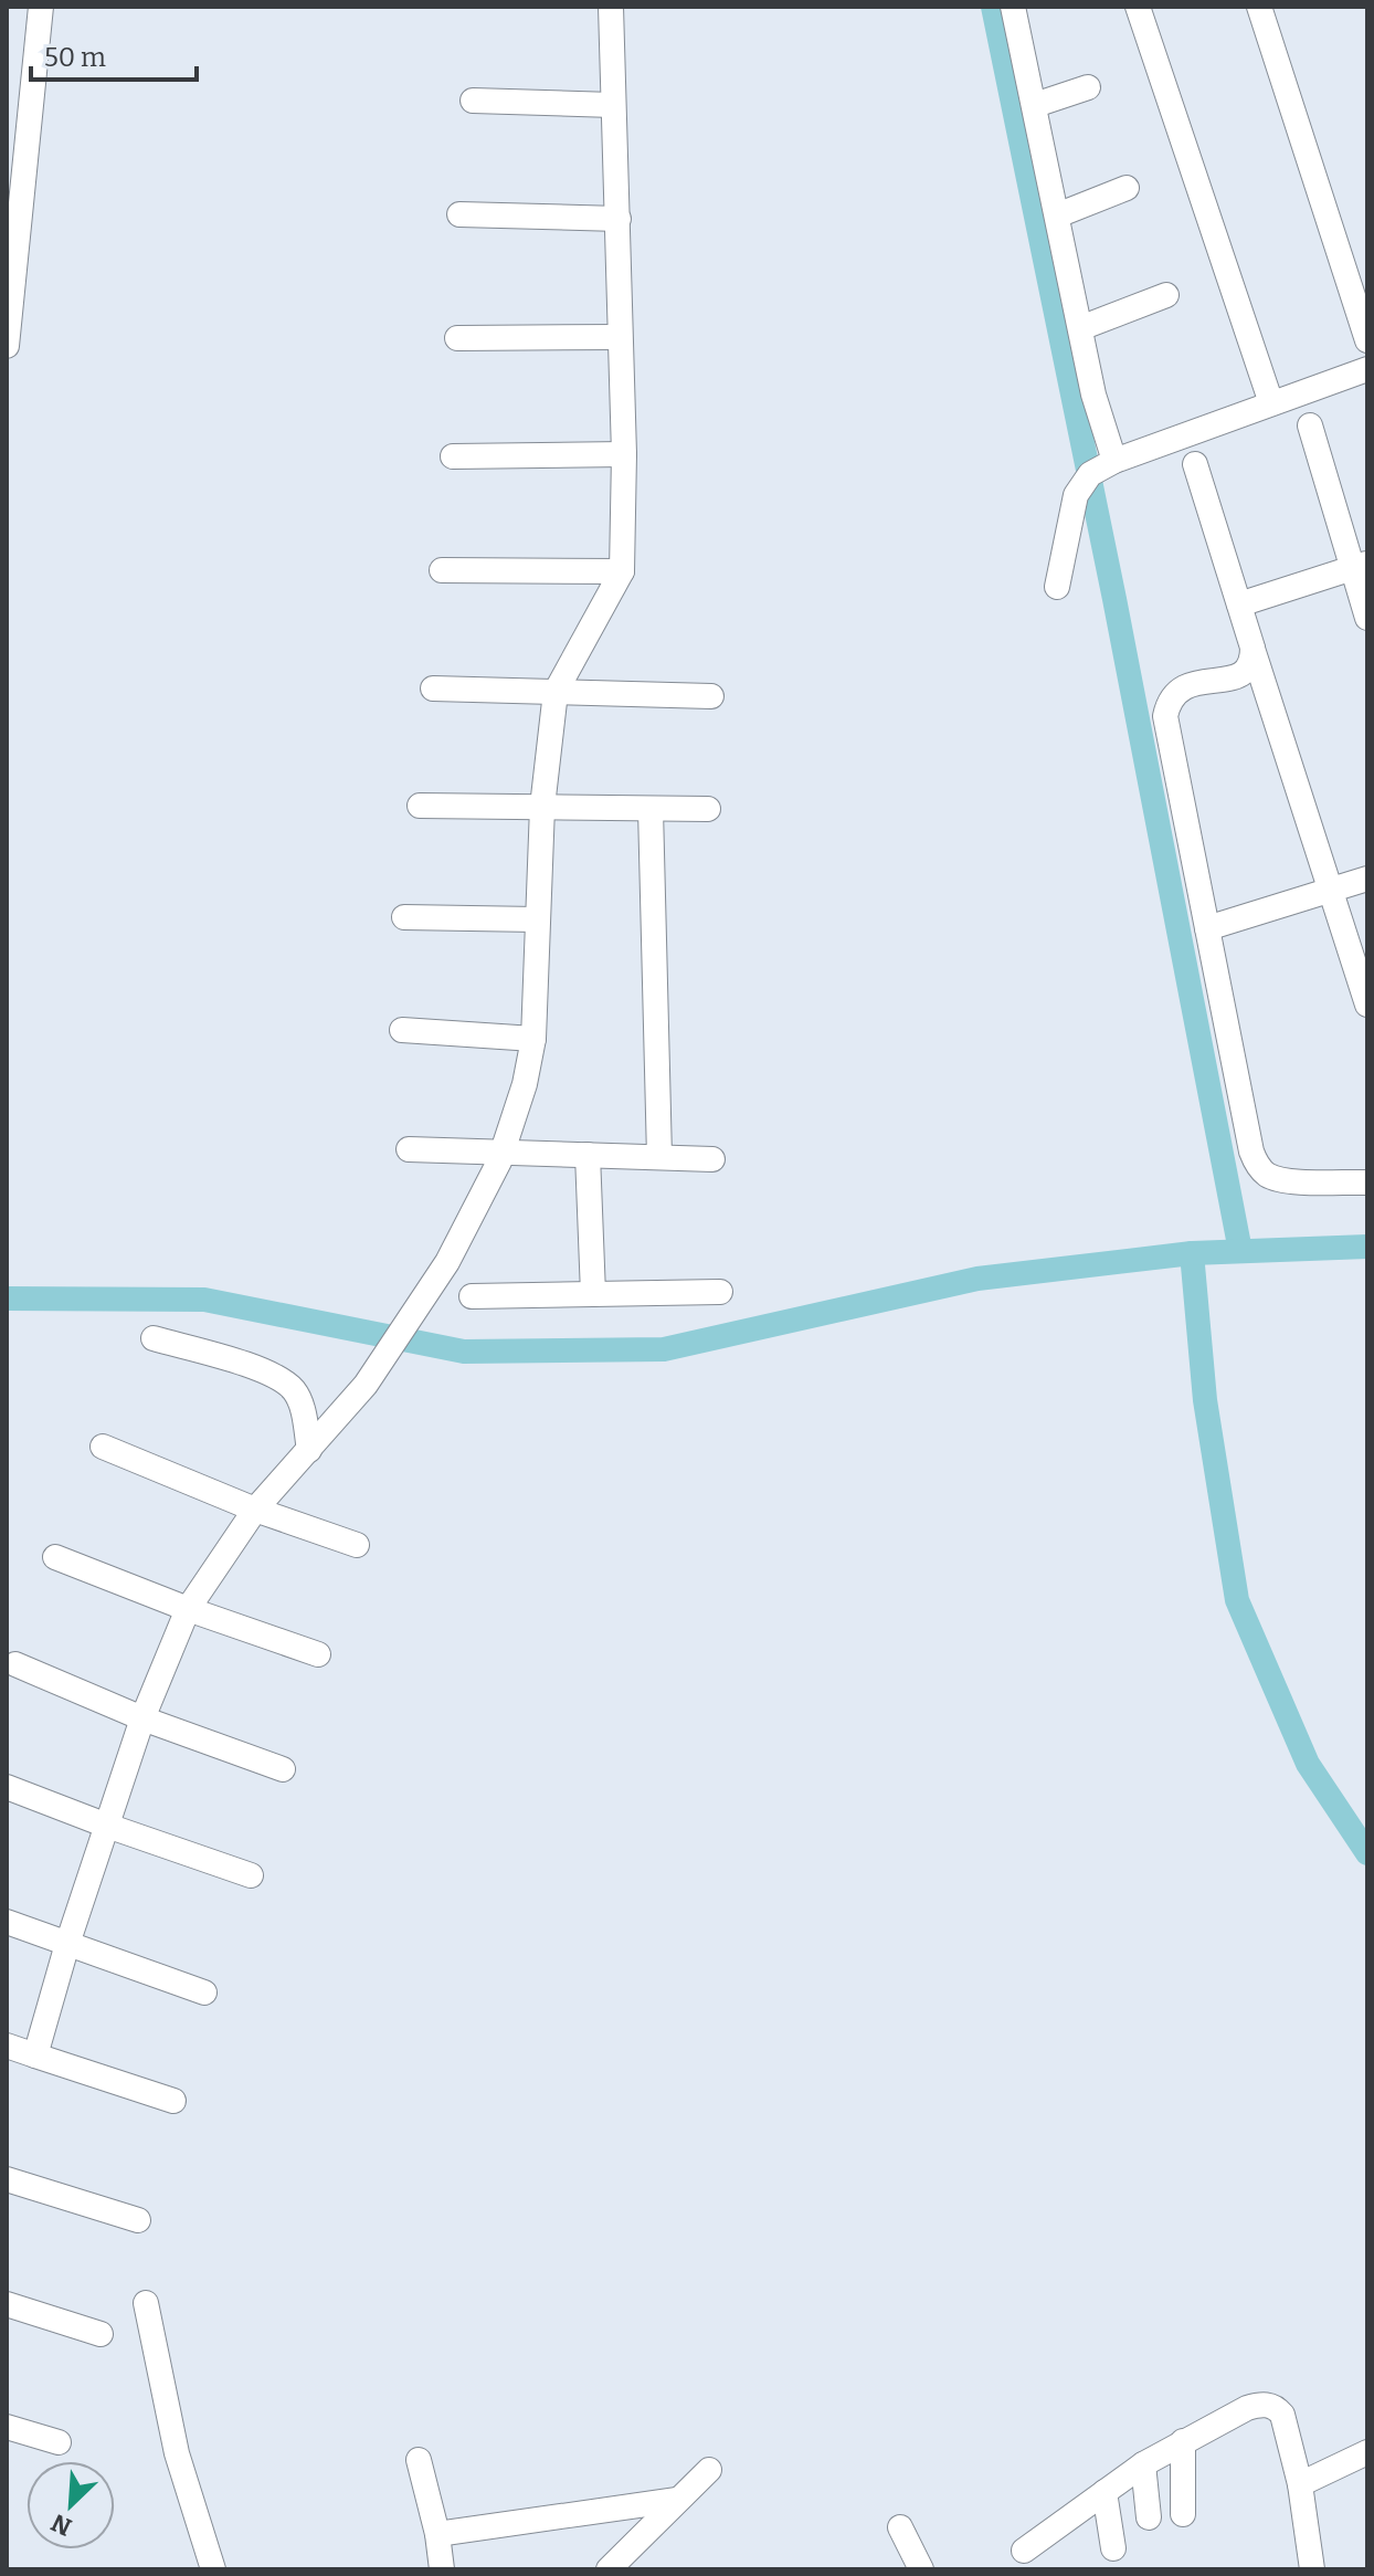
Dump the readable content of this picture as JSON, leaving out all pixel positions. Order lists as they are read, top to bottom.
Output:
{
  "scale_bar": "50 m",
  "north": "bottom left"
}
